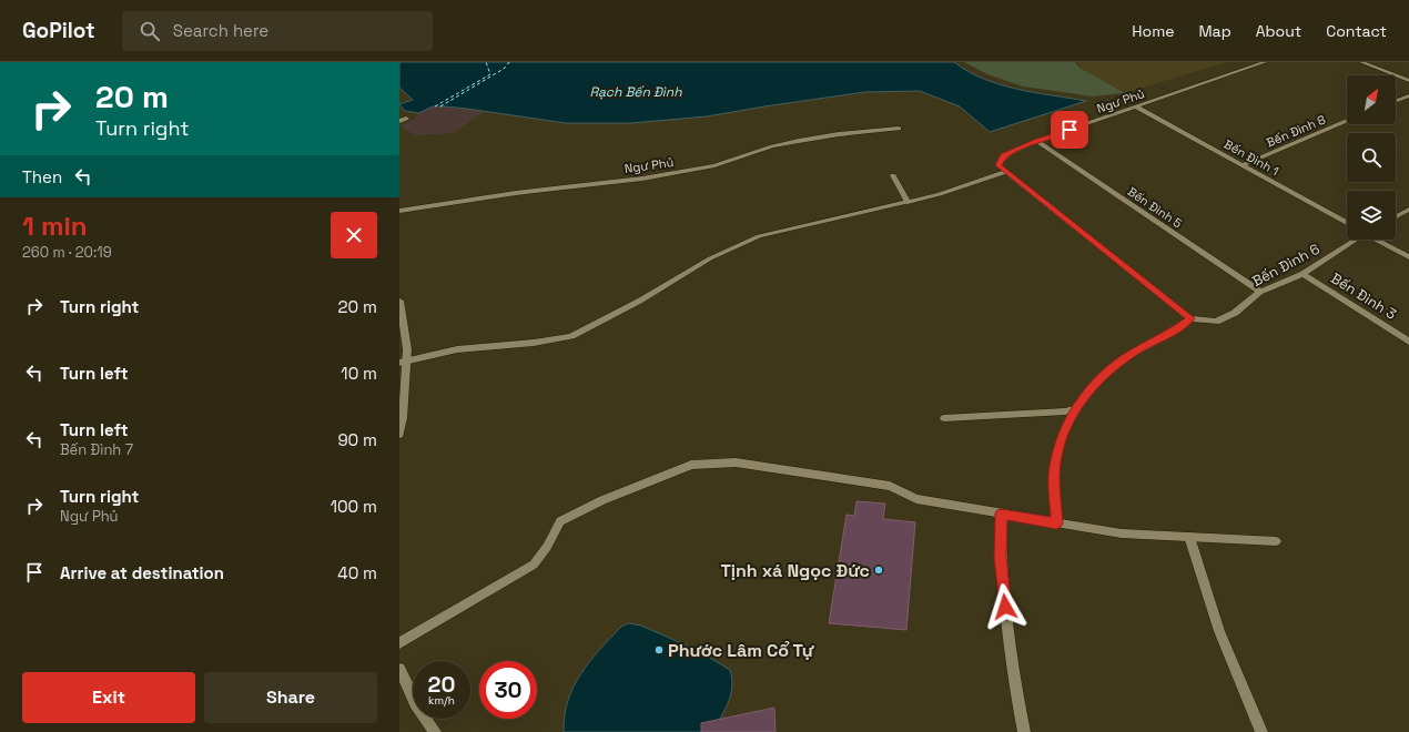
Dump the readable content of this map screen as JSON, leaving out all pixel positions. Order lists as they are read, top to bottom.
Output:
{
  "streets": {
    "street": [
      "Ngư Phủ",
      "Bến Đình 8",
      "Bến Đình 1",
      "Bến Đình 5",
      "Bến Đình 6",
      "Bến Đình 3"
    ]
  },
  "crossings": [
    ["Ngư Phủ", "Bến Đình 1"],
    ["Ngư Phủ", "Bến Đình 5"],
    ["Bến Đình 8", "Bến Đình 1"],
    ["Bến Đình 5", "Bến Đình 6"],
    ["Bến Đình 6", "Bến Đình 3"]
  ],
  "water": ["Rạch Bến Đình"],
  "places": ["Tịnh xá Ngọc Đức", "Phước Lâm Cổ Tự"],
  "north": "top right",
  "page": {
    "header": "GoPilot",
    "search": "Search here",
    "nav": [
      "Home",
      "Map",
      "About",
      "Contact"
    ],
    "turn": ["20 m", "Turn right"],
    "then": "Then",
    "heading": ["1 min", "260 m · 20:19"],
    "list": [
      {
        "name": "Turn right",
        "value": "20 m"
      },
      {
        "name": "Turn left",
        "value": "10 m"
      },
      {
        "name": "Turn left",
        "note": "Bến Đình 7",
        "value": "90 m"
      },
      {
        "name": "Turn right",
        "note": "Ngư Phủ",
        "value": "100 m"
      },
      {
        "name": "Arrive at destination",
        "value": "40 m"
      }
    ],
    "speed": "20 km/h",
    "limit": "30",
    "buttons": ["Exit", "Share"]
  }
}
